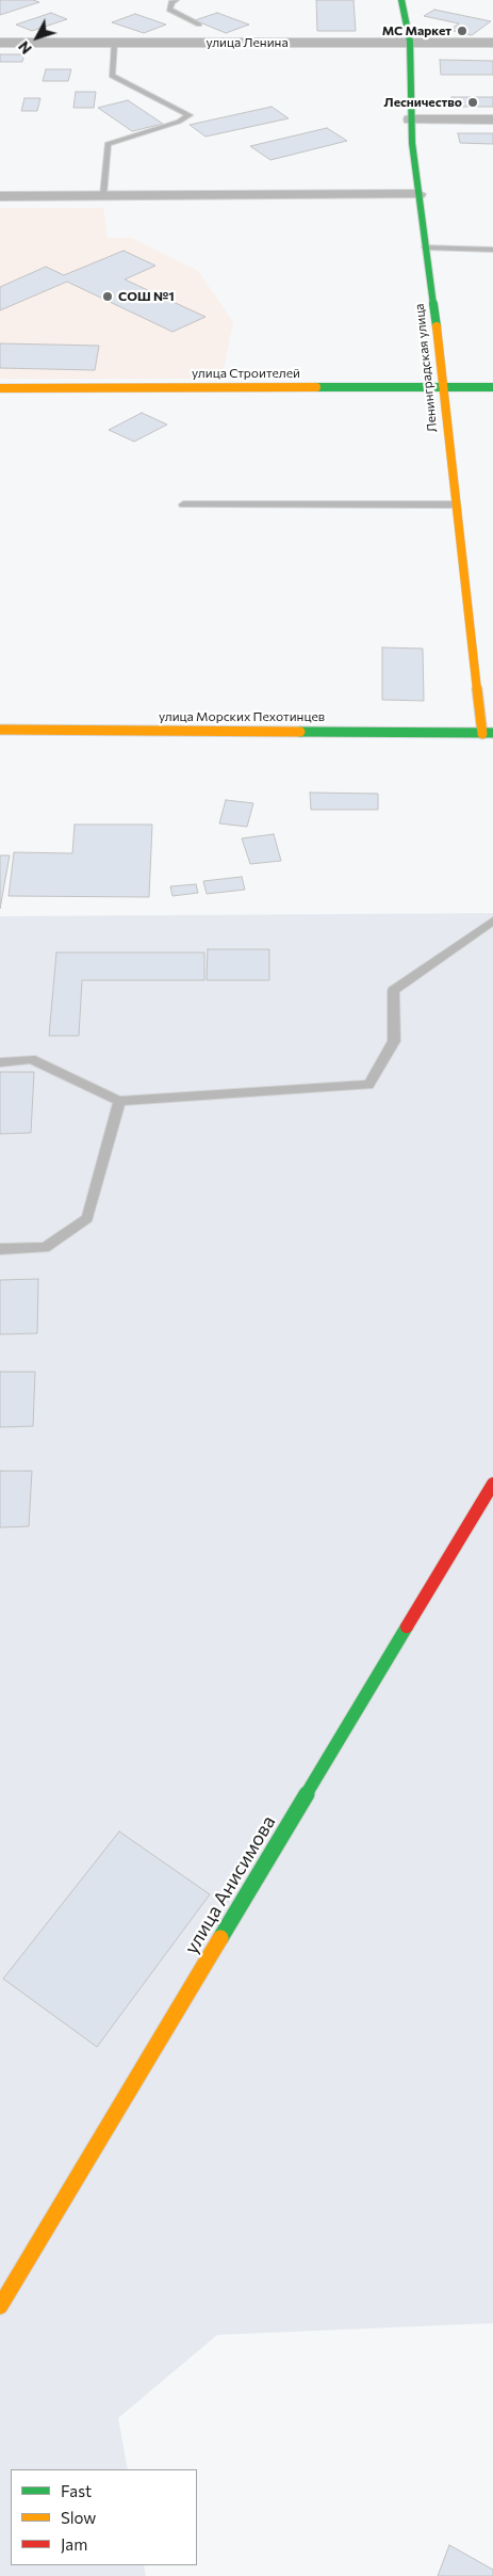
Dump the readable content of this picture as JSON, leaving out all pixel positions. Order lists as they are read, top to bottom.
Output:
{
  "streets": {
    "street": [
      "улица Ленина",
      "Ленинградская улица",
      "улица Строителей",
      "улица Морских Пехотинцев",
      "улица Анисимова"
    ]
  },
  "crossings": [
    ["улица Ленина", "Ленинградская улица"],
    ["Ленинградская улица", "улица Строителей"],
    ["Ленинградская улица", "улица Морских Пехотинцев"]
  ],
  "places": ["МС Маркет", "Лесничество", "СОШ №1"],
  "legend": ["Fast", "Slow", "Jam"],
  "north": "bottom left"
}
